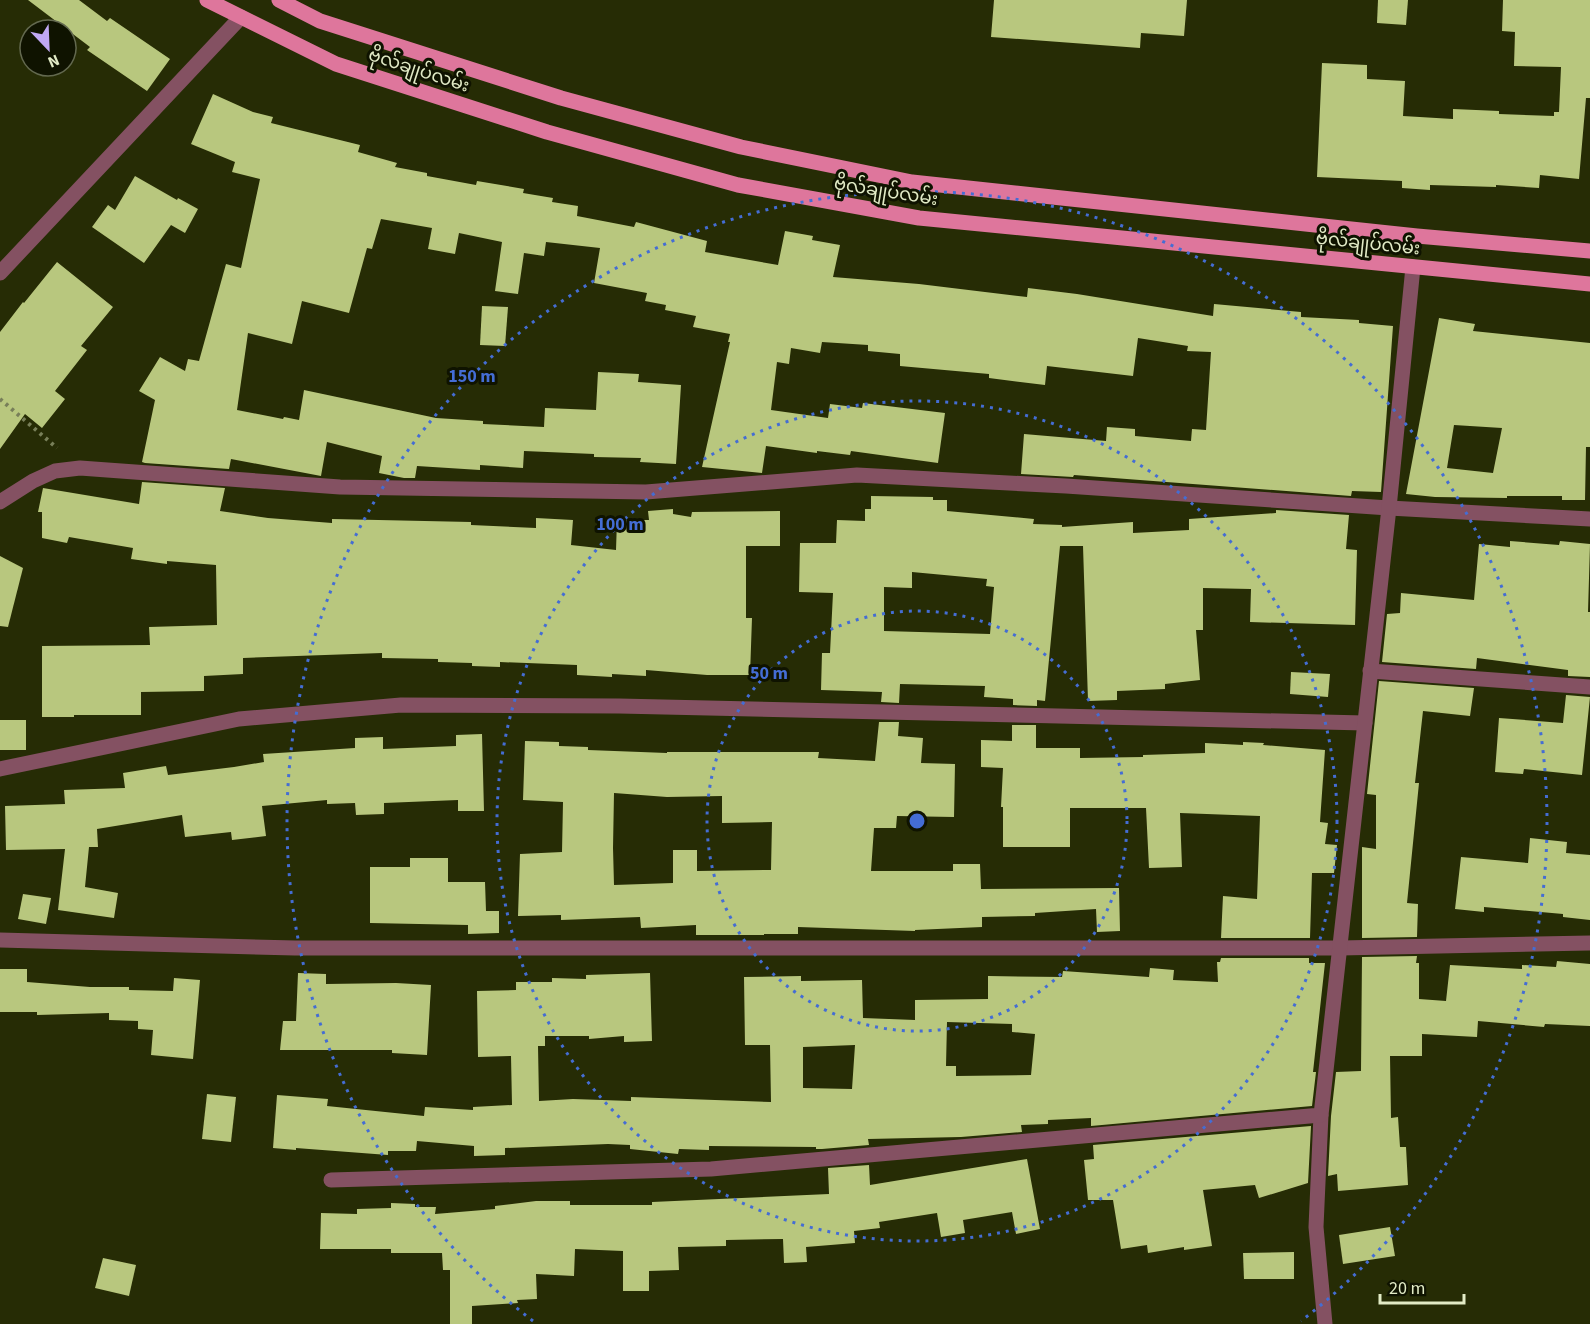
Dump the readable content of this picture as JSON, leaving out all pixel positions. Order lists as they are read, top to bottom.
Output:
{
  "streets": {
    "main road": ["ဗိုလ်ချုပ်လမ်း"]
  },
  "scale_bar": "20 m",
  "north": "bottom right",
  "rings": ["150 m", "100 m", "50 m"]
}
